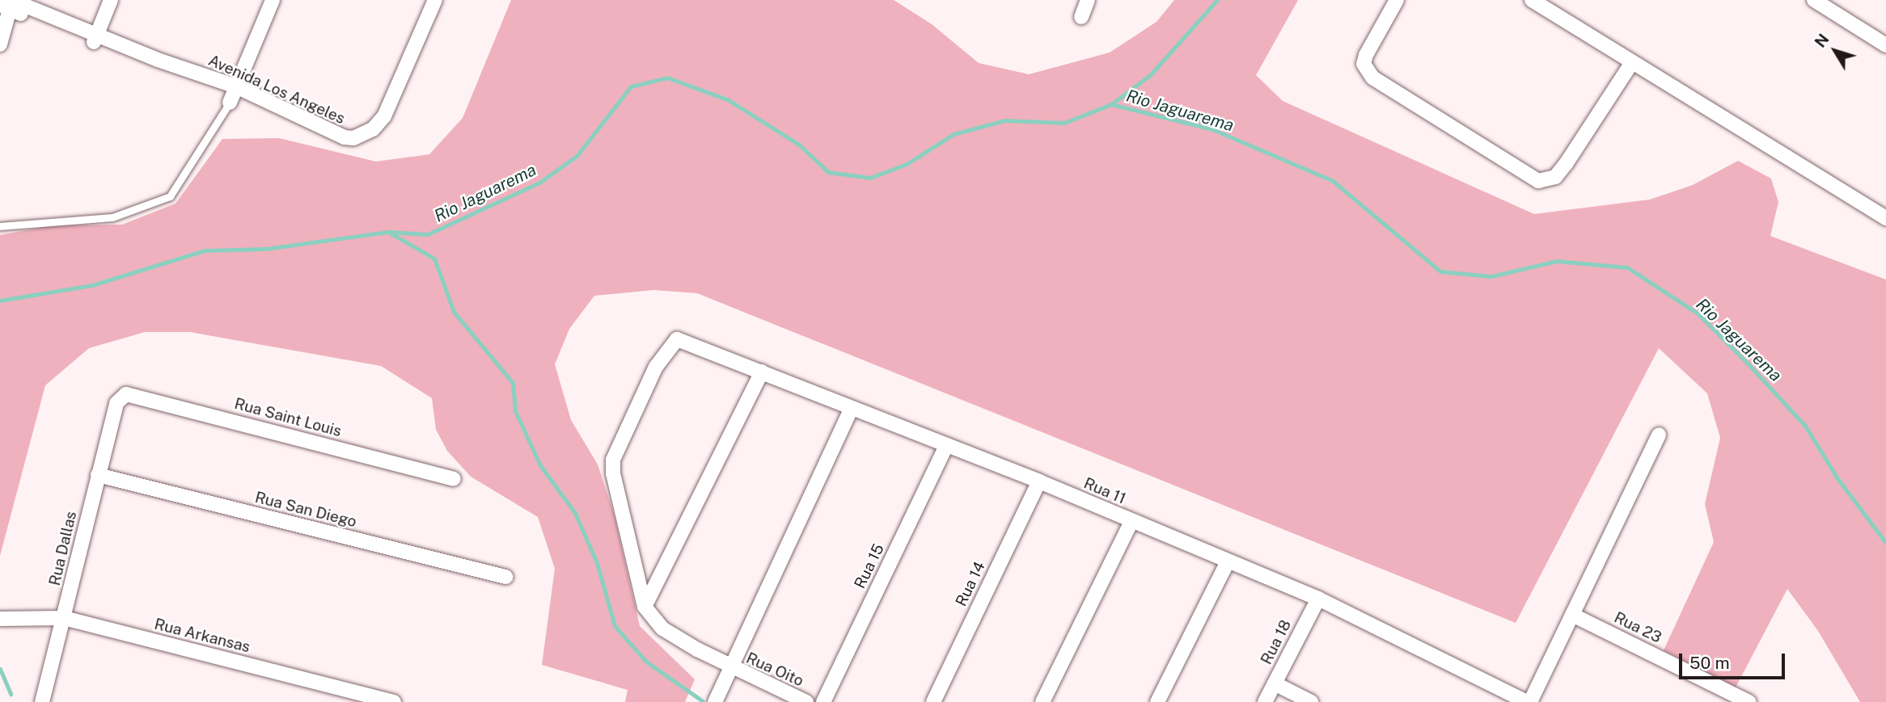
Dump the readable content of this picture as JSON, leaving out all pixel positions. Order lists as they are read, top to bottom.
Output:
{
  "streets": {
    "street": [
      "Avenida Los Angeles",
      "Rua Saint Louis",
      "Rua 11",
      "Rua San Diego",
      "Rua Dallas",
      "Rua 15",
      "Rua 14",
      "Rua 23",
      "Rua Arkansas",
      "Rua 18",
      "Rua Oito"
    ]
  },
  "crossings": [
    ["Rua Saint Louis", "Rua Dallas"],
    ["Rua 11", "Rua 15"],
    ["Rua 11", "Rua 14"],
    ["Rua 11", "Rua 18"],
    ["Rua 11", "Rua Oito"],
    ["Rua San Diego", "Rua Dallas"],
    ["Rua Dallas", "Rua Arkansas"]
  ],
  "water": ["Rio Jaguarema"],
  "scale_bar": "50 m",
  "north": "top left"
}
